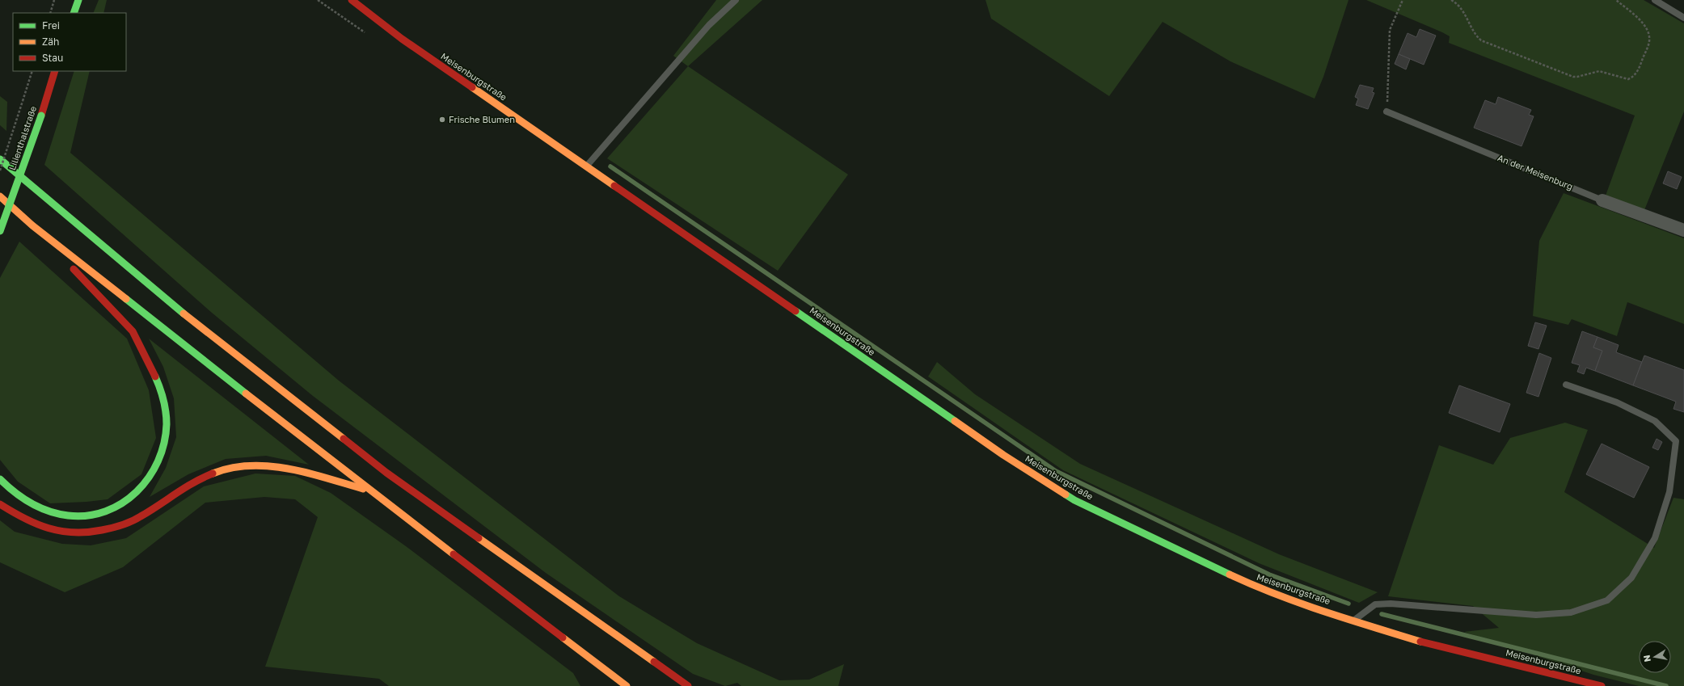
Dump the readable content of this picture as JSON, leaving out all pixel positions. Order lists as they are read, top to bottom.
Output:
{
  "streets": {
    "main road": ["Meisenburgstraße", "Lilienthalstraße"],
    "street": ["An der Meisenburg"]
  },
  "places": ["Frische Blumen"],
  "legend": ["Frei", "Zäh", "Stau"],
  "north": "left"
}
